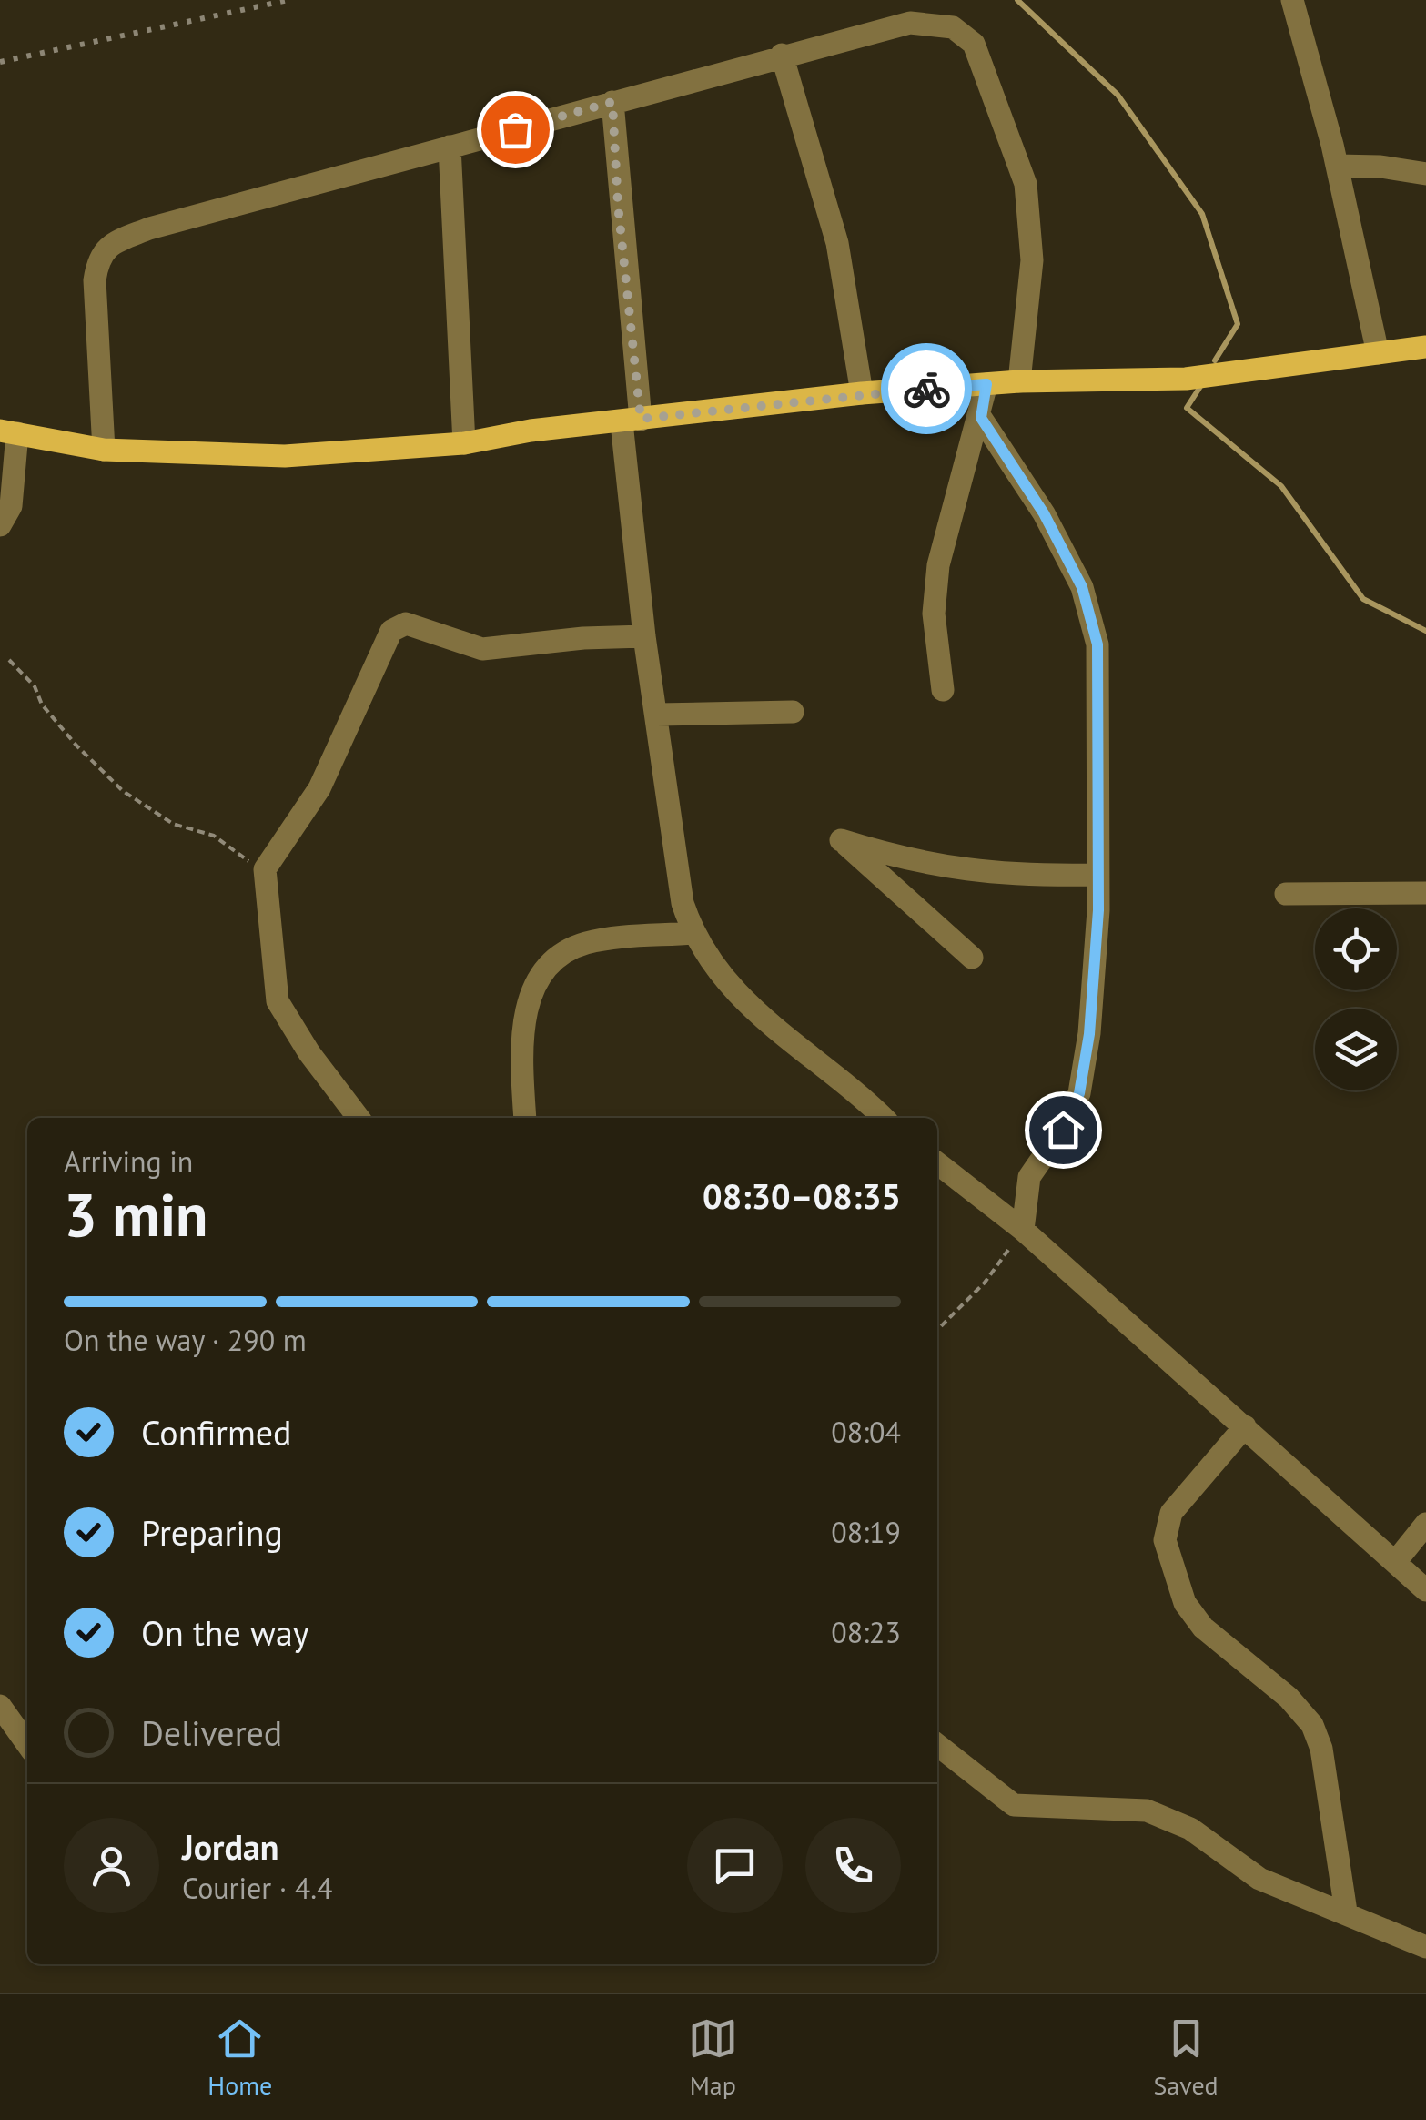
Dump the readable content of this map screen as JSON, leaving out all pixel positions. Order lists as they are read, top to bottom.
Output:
{
  "page": {
    "heading": ["3 min", "Arriving in", "08:30–08:35"],
    "panel": ["Jordan", "Courier · 4.4"],
    "bar": "On the way · 290 m",
    "list": [
      ["Confirmed", "08:04"],
      ["Preparing", "08:19"],
      ["On the way", "08:23"],
      "Delivered"
    ],
    "tabs": ["Home", "Map", "Saved"]
  }
}
